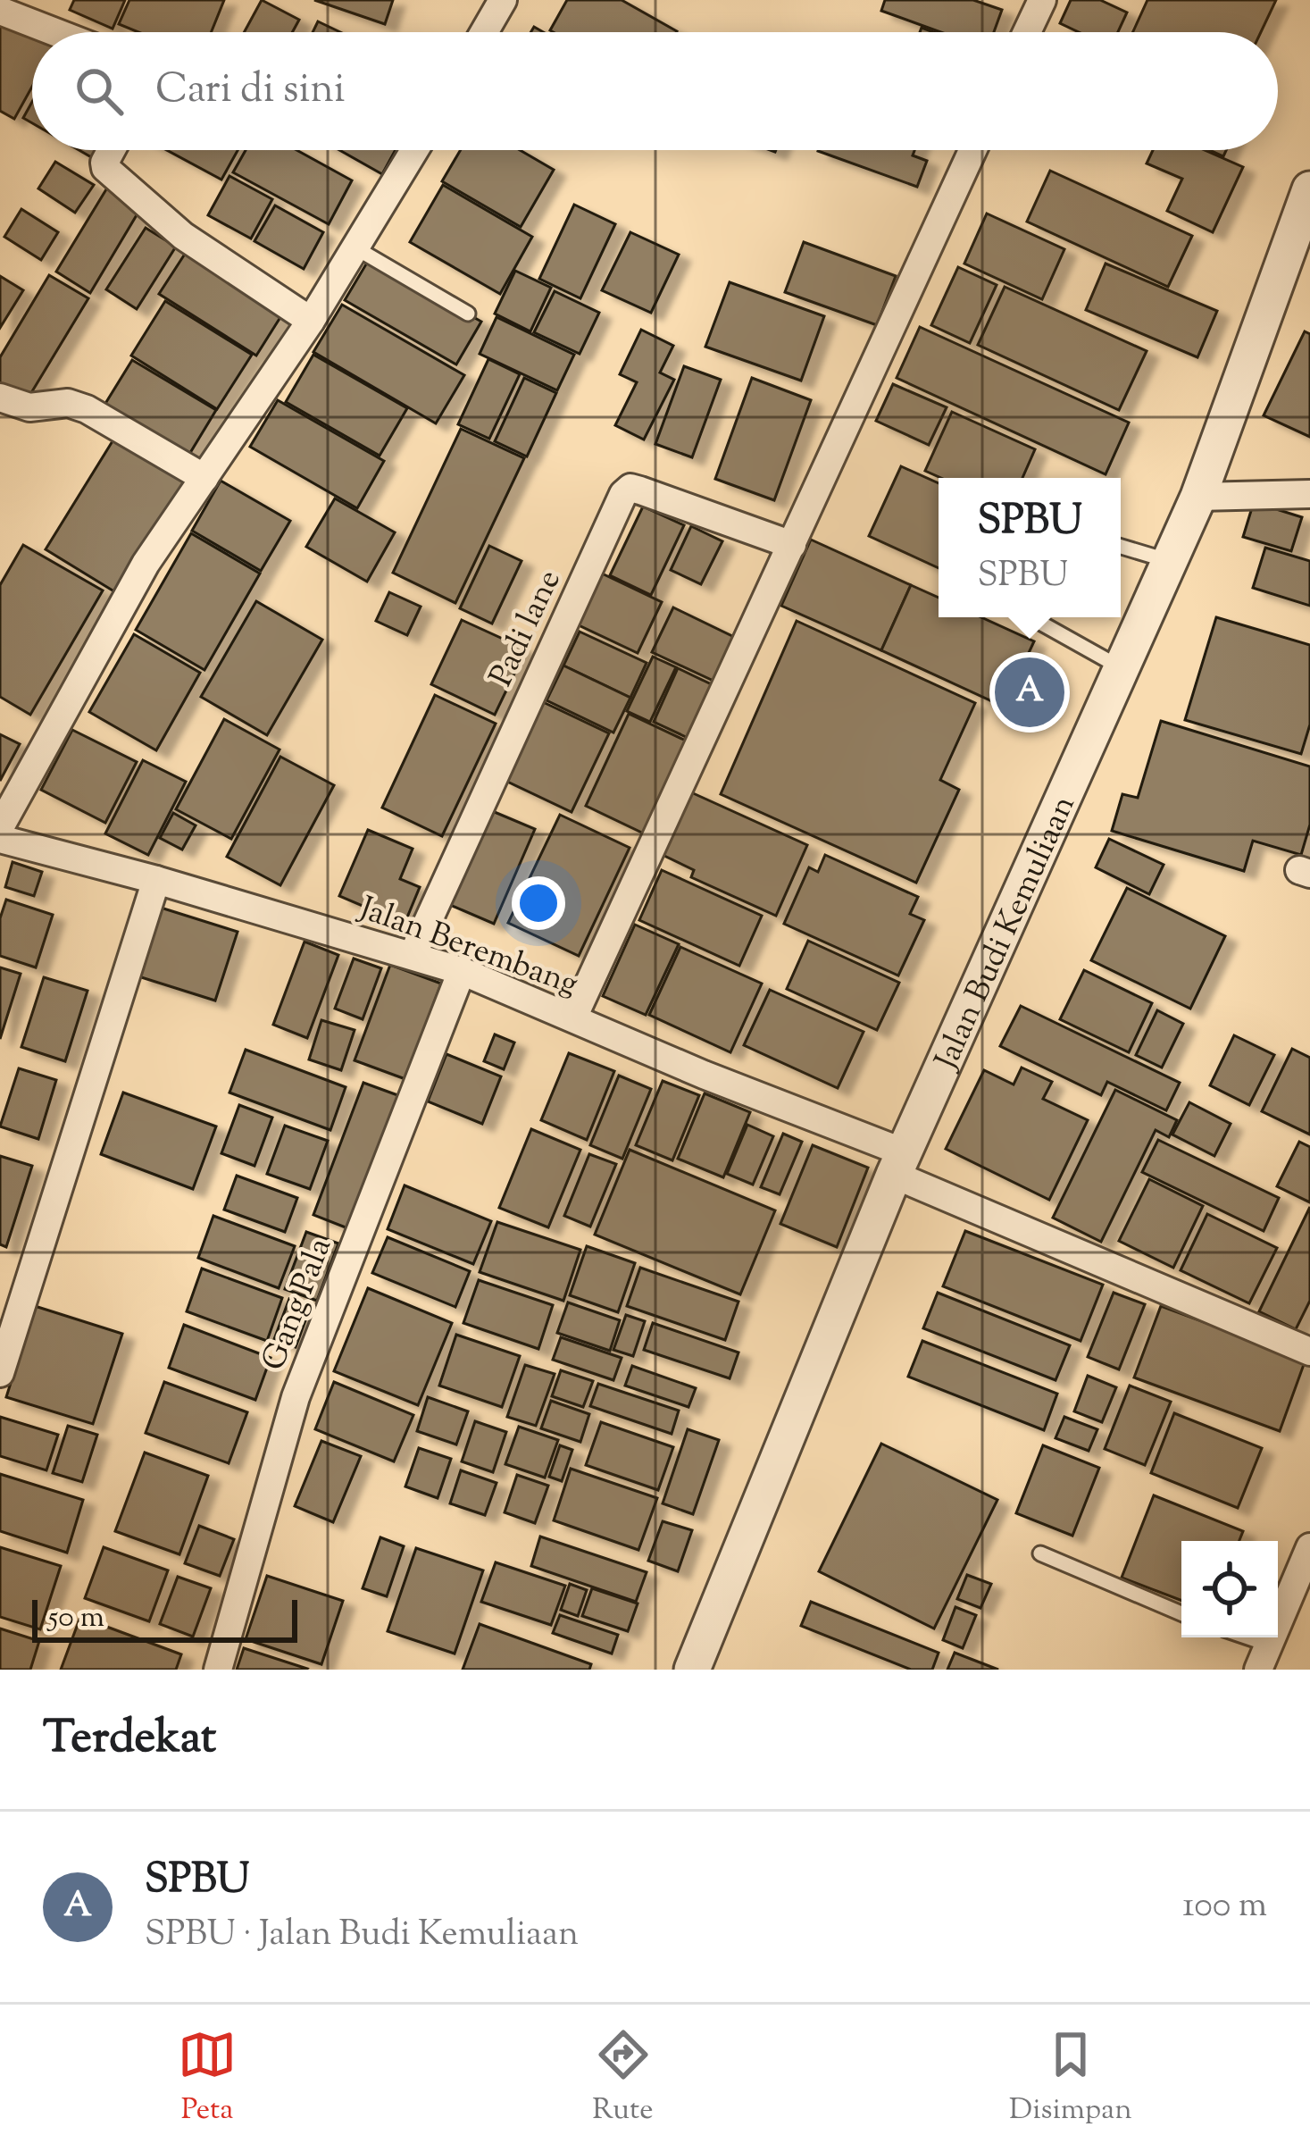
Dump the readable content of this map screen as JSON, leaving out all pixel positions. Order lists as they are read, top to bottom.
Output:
{
  "streets": {
    "street": [
      "Padi lane",
      "Jalan Budi Kemuliaan",
      "Jalan Berembang",
      "Gang Pala"
    ]
  },
  "crossings": [
    ["Padi lane", "Jalan Berembang"],
    ["Jalan Budi Kemuliaan", "Jalan Berembang"],
    ["Jalan Berembang", "Gang Pala"]
  ],
  "scale_bar": "50 m",
  "page": {
    "search": "Cari di sini",
    "popup": ["SPBU", "SPBU"],
    "pins": "A",
    "scale": "50 m",
    "heading": "Terdekat",
    "list": [
      {
        "mark": "A",
        "name": "SPBU",
        "note": "SPBU · Jalan Budi Kemuliaan",
        "value": "100 m"
      }
    ],
    "nav": ["Peta", "Rute", "Disimpan"]
  }
}
